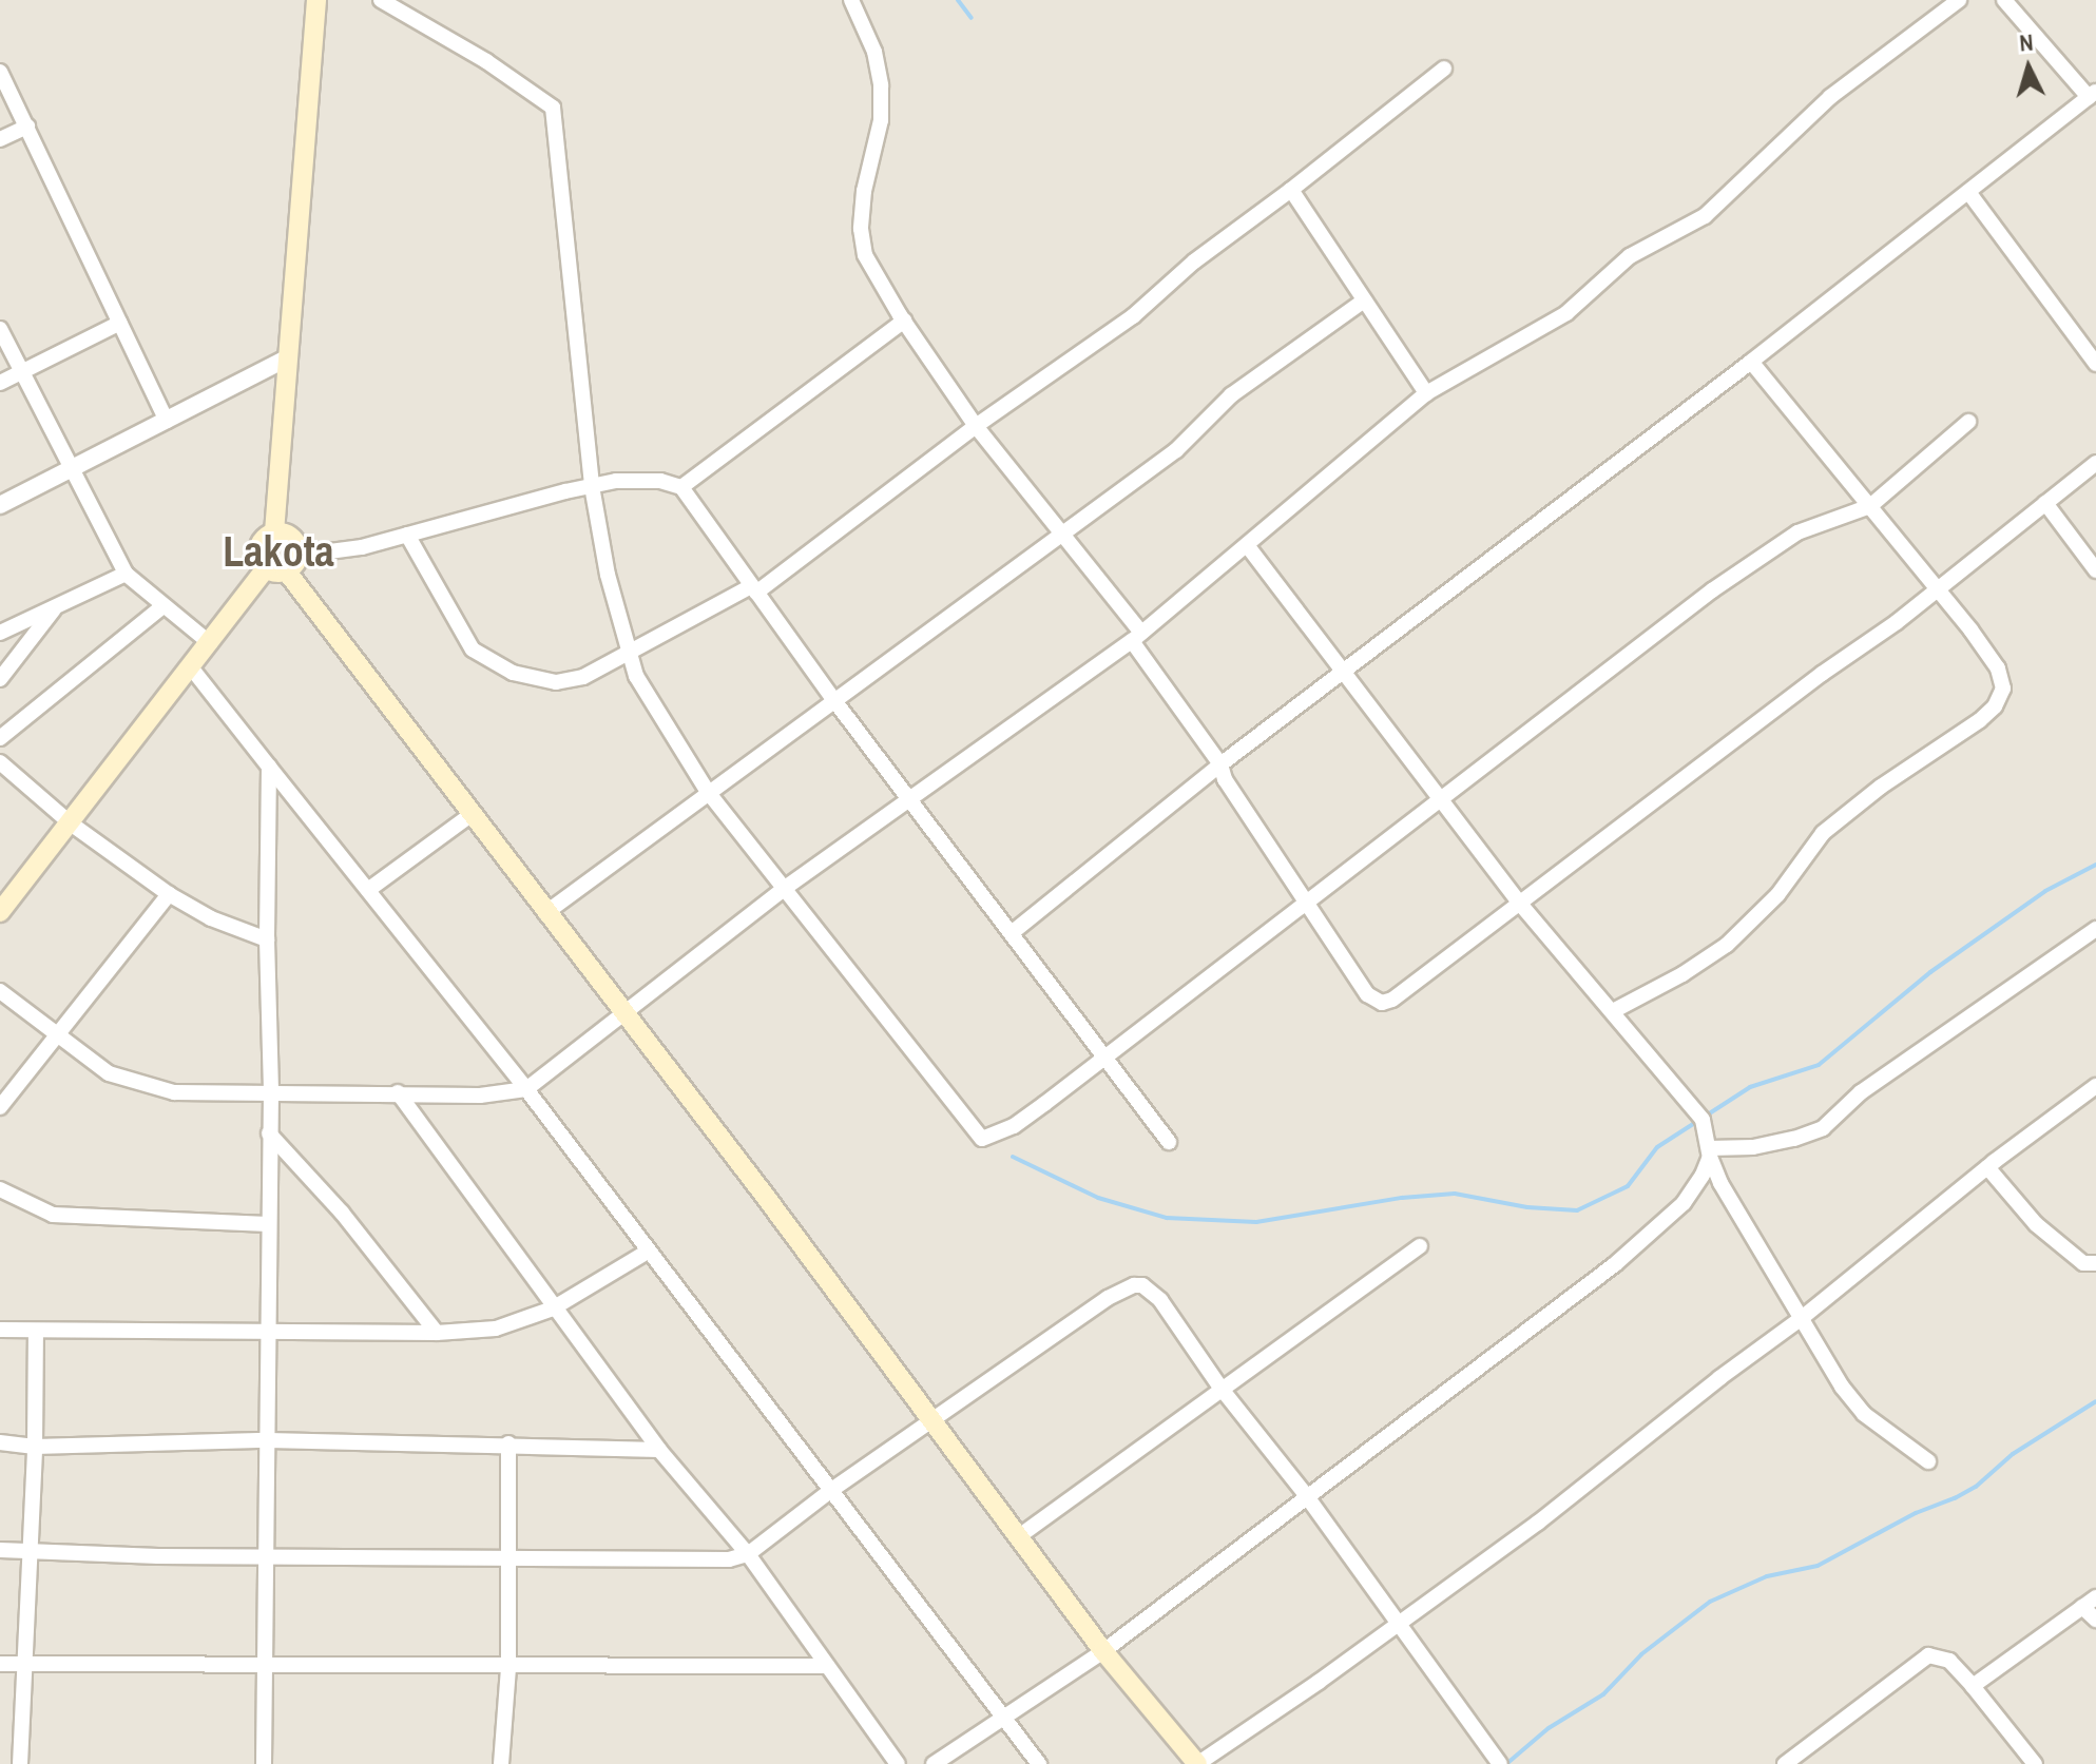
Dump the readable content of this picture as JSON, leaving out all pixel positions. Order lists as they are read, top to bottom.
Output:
{
  "districts": ["Lakota"],
  "north": "top"
}
